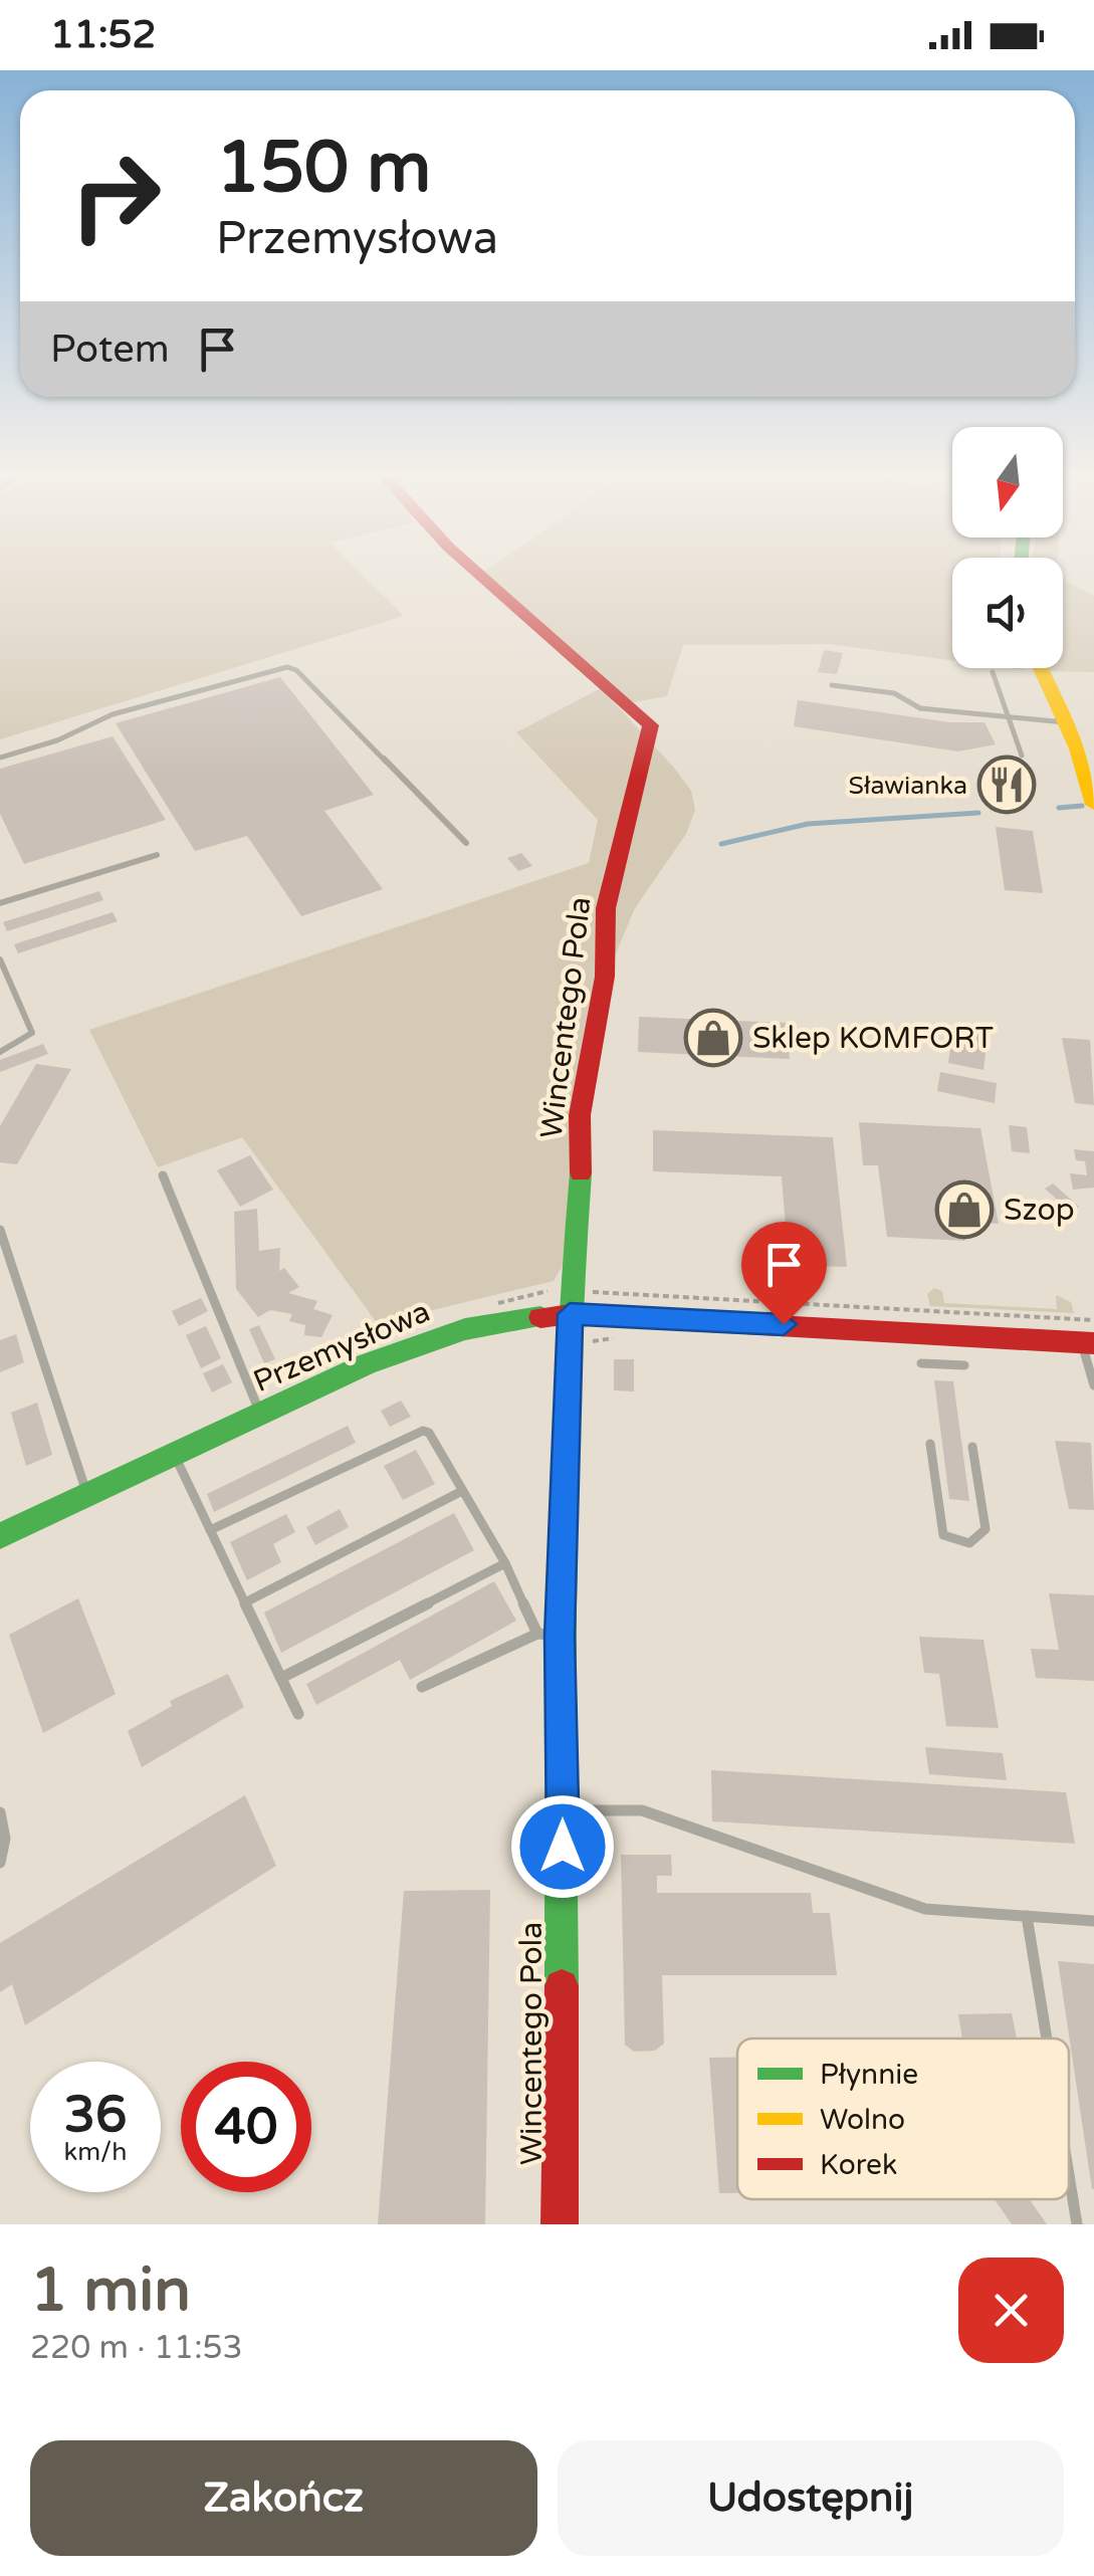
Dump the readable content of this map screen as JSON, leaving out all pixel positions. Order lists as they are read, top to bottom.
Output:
{
  "streets": {
    "street": ["Wincentego Pola", "Przemysłowa"]
  },
  "crossings": [
    ["Wincentego Pola", "Przemysłowa"]
  ],
  "places": {
    "restaurant": ["Sławianka"],
    "shop": ["Sklep KOMFORT", "Szop"]
  },
  "legend": ["Płynnie", "Wolno", "Korek"],
  "north": "bottom",
  "page": {
    "status": "11:52",
    "turn": ["150 m", "Przemysłowa"],
    "then": "Potem",
    "speed": "36 km/h",
    "limit": "40",
    "heading": ["1 min", "220 m · 11:53"],
    "buttons": ["Zakończ", "Udostępnij"]
  }
}
